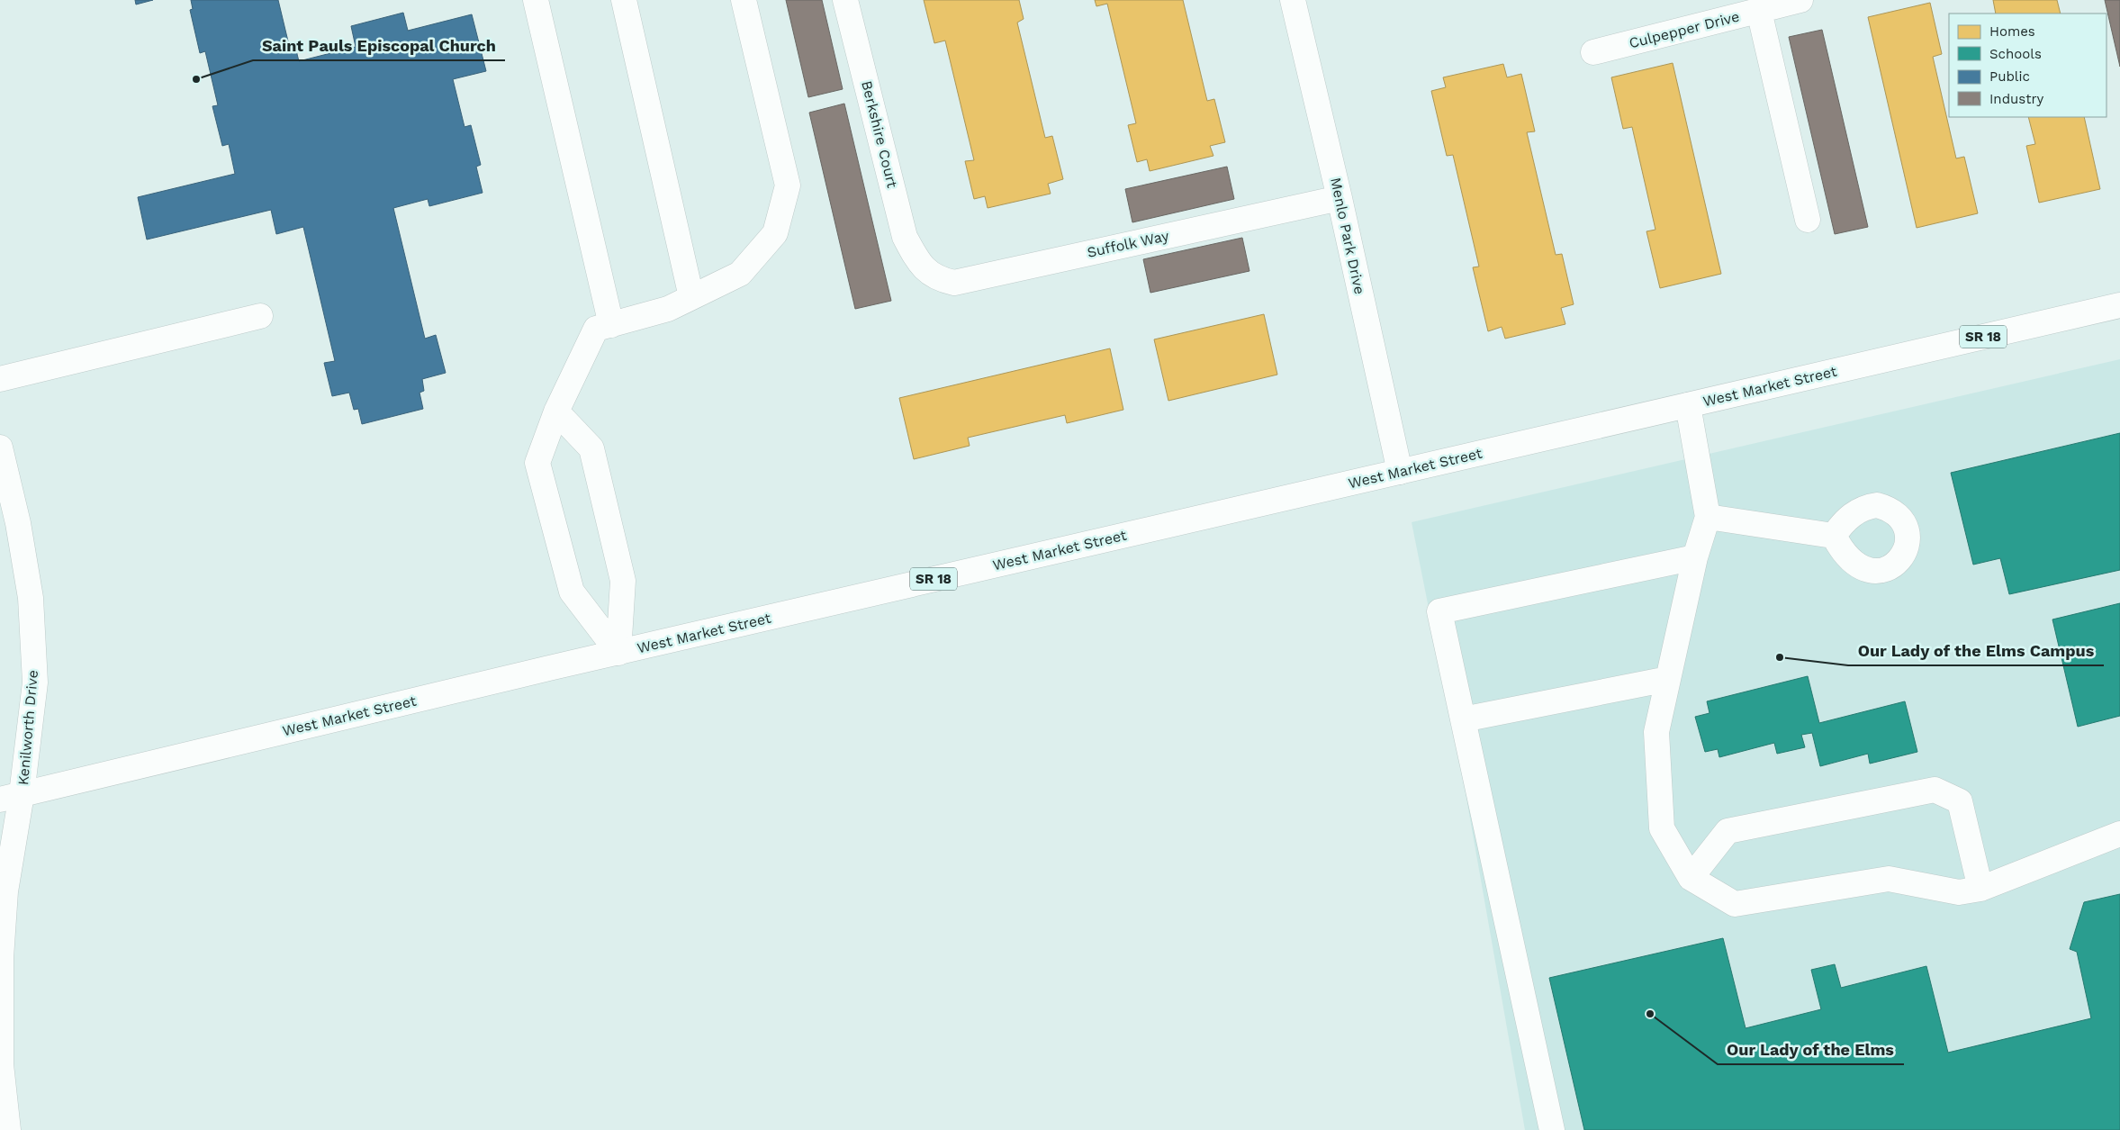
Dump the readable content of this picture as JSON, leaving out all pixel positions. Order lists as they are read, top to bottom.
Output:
{
  "streets": {
    "main road": [
      "Culpepper Drive",
      "Berkshire Court",
      "Menlo Park Drive",
      "Suffolk Way",
      "SR 18",
      "West Market Street",
      "Kenilworth Drive"
    ]
  },
  "crossings": [
    ["Berkshire Court", "Suffolk Way"],
    ["Menlo Park Drive", "Suffolk Way"],
    ["Menlo Park Drive", "West Market Street"],
    ["West Market Street", "Kenilworth Drive"]
  ],
  "places": ["Saint Pauls Episcopal Church", "Our Lady of the Elms Campus", "Our Lady of the Elms"],
  "legend": [
    "Homes",
    "Schools",
    "Public",
    "Industry"
  ]
}
